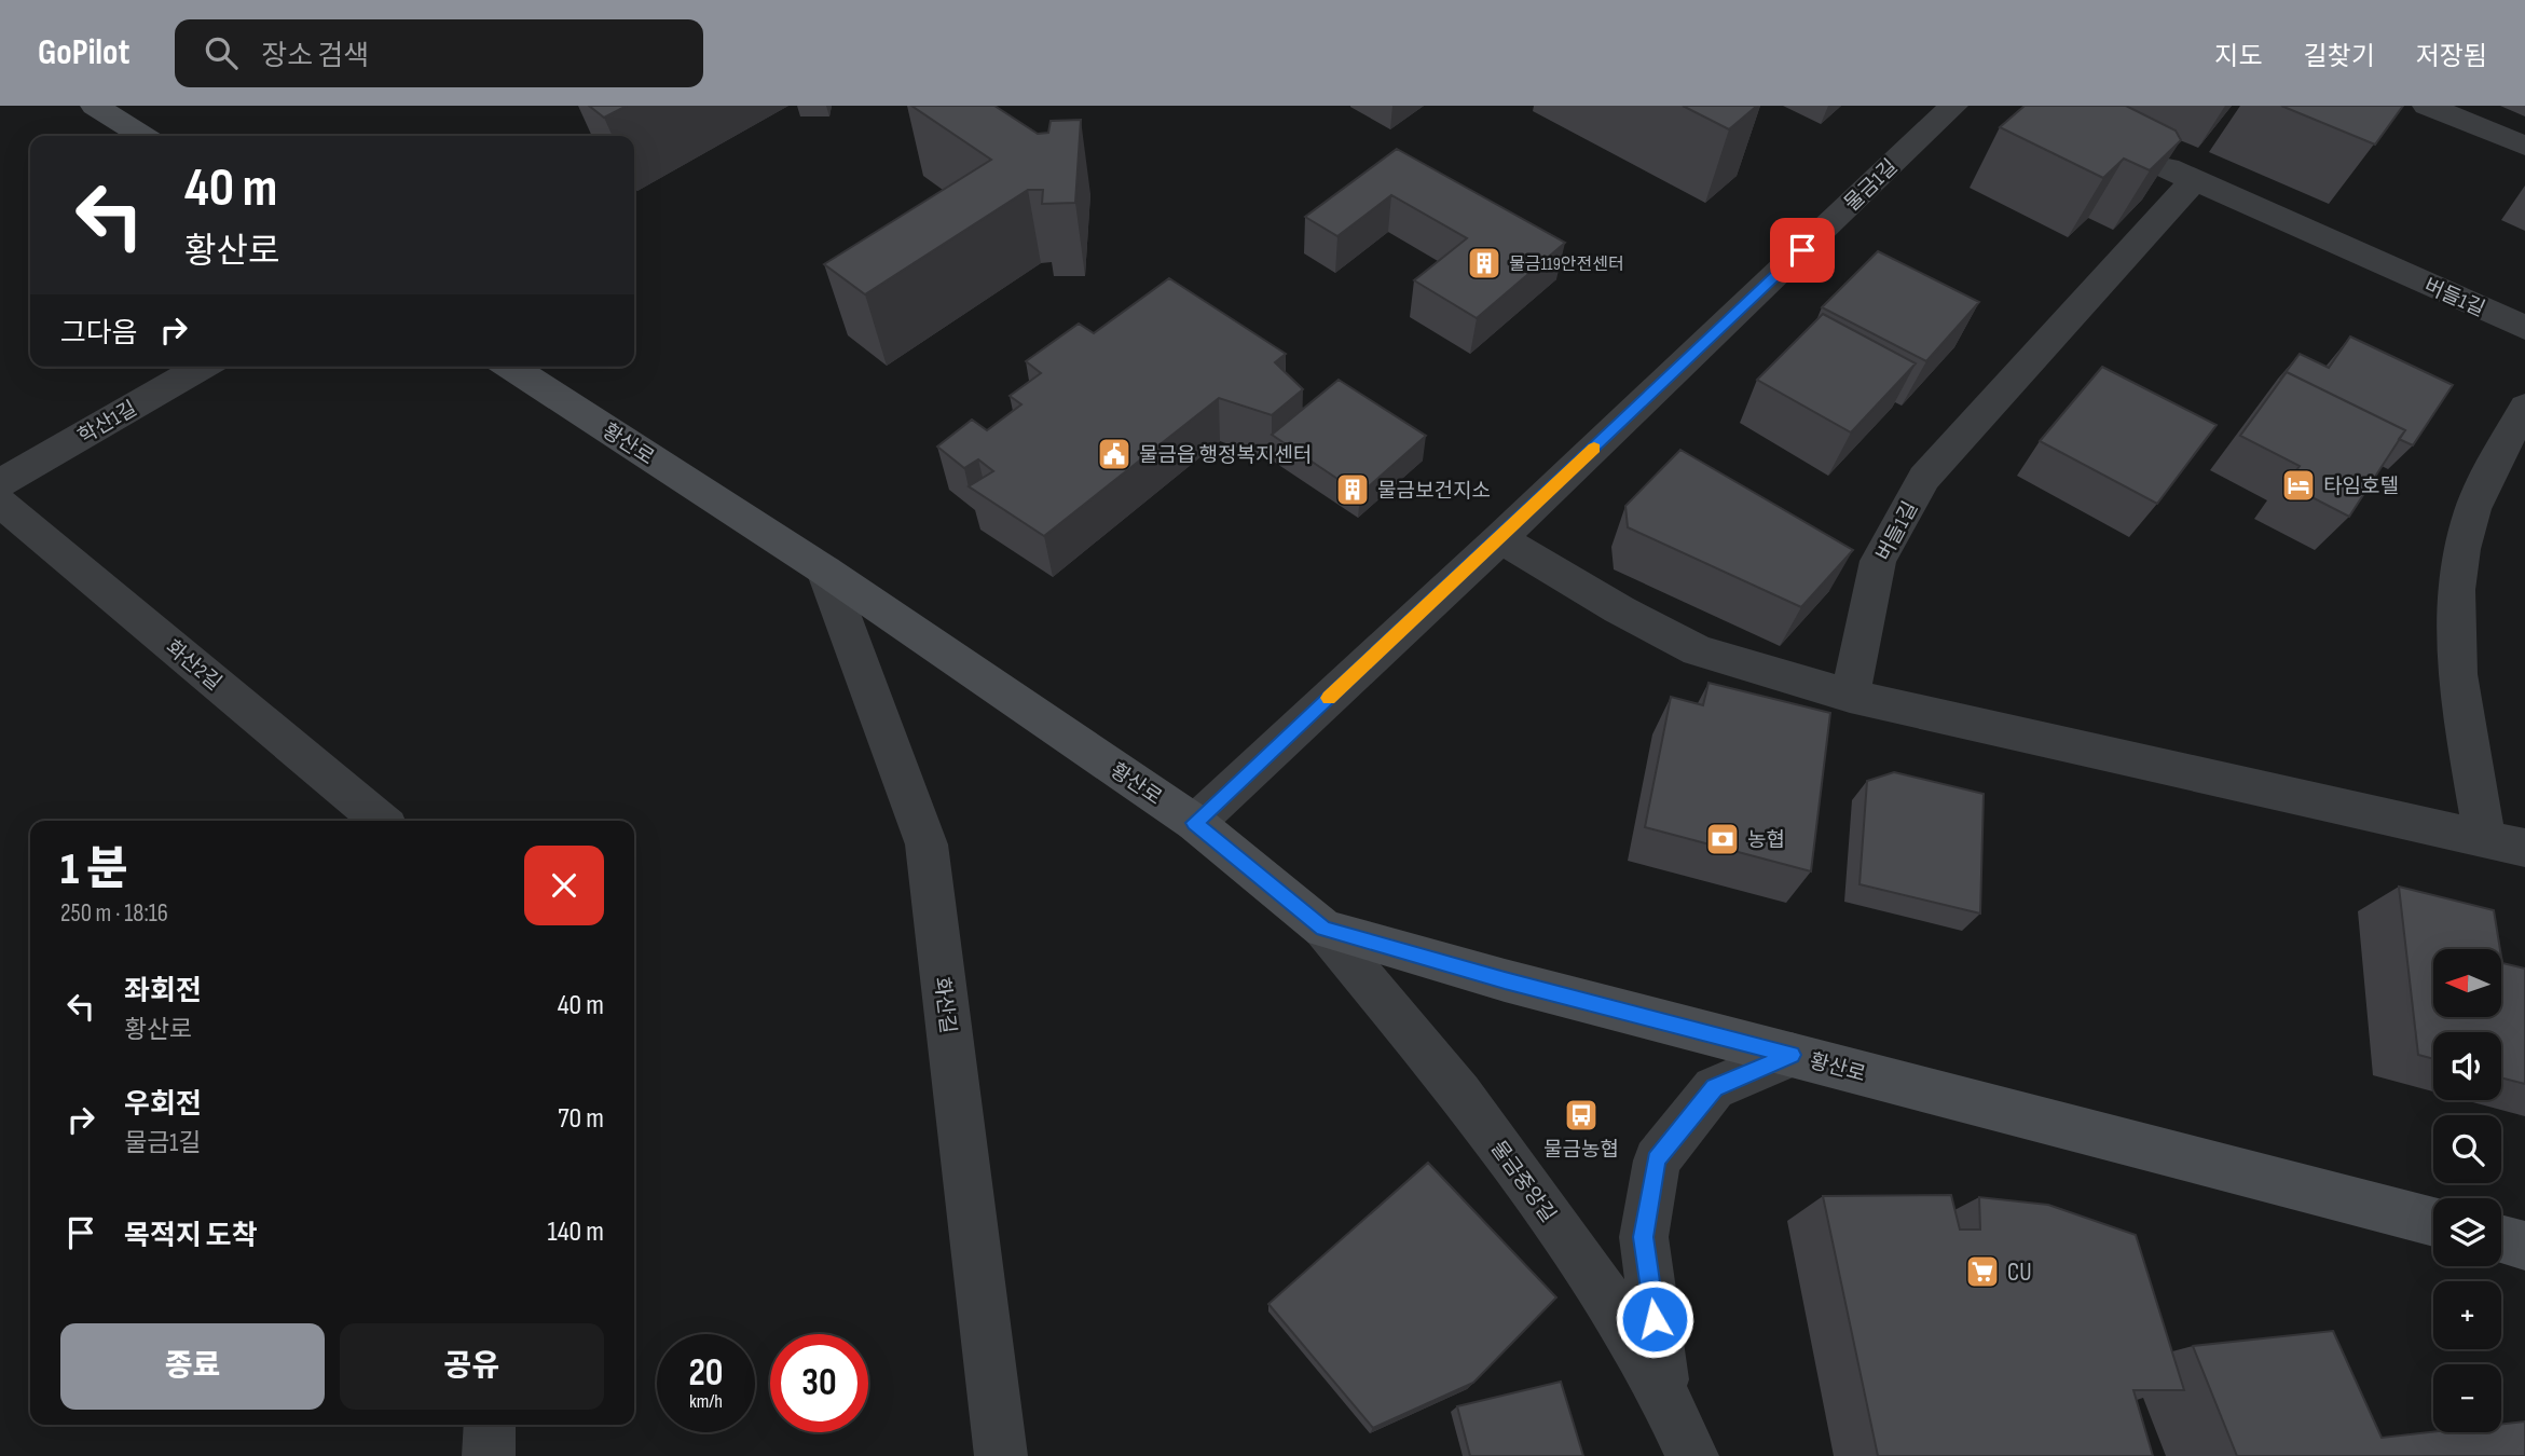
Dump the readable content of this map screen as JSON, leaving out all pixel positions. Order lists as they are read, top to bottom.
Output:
{
  "streets": {
    "main road": ["황산로"],
    "street": [
      "물금1길",
      "버들1길",
      "학산1길",
      "화산2길",
      "화산길",
      "물금중앙길"
    ]
  },
  "crossings": [
    ["물금1길", "황산로"],
    ["황산로", "화산길"],
    ["황산로", "물금중앙길"]
  ],
  "places": {
    "building": ["물금119안전센터", "물금보건지소"],
    "public building": ["물금읍 행정복지센터"],
    "hotel": ["타임호텔"],
    "bank": ["농협"],
    "bus stop": ["물금농협"],
    "supermarket": ["CU"]
  },
  "north": "left",
  "page": {
    "header": "GoPilot",
    "search": "장소 검색",
    "nav": ["지도", "길찾기", "저장됨"],
    "turn": ["40 m", "황산로"],
    "then": "그다음",
    "heading": ["1 분", "250 m · 18:16"],
    "map_buttons": ["+", "−"],
    "list": [
      {
        "name": "좌회전",
        "note": "황산로",
        "value": "40 m"
      },
      {
        "name": "우회전",
        "note": "물금1길",
        "value": "70 m"
      },
      {
        "name": "목적지 도착",
        "value": "140 m"
      }
    ],
    "buttons": ["종료", "공유"],
    "speed": "20 km/h",
    "limit": "30"
  }
}
